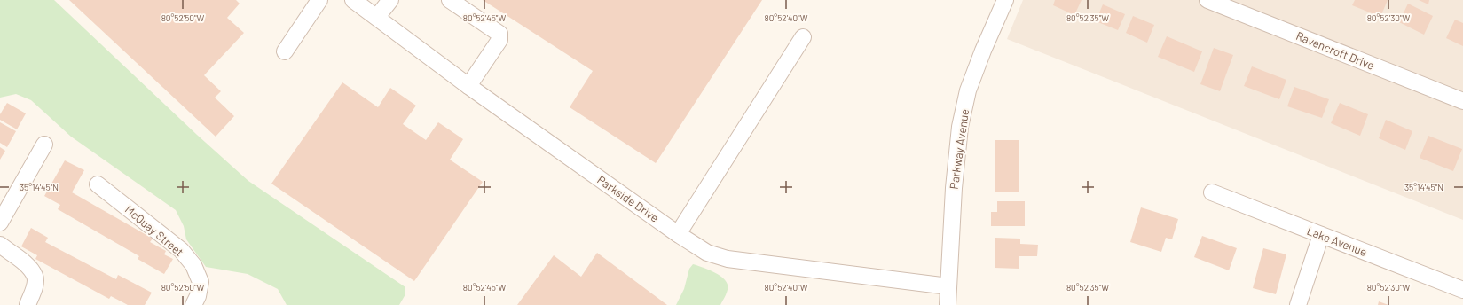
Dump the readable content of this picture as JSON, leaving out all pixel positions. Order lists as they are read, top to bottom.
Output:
{
  "streets": {
    "street": [
      "Ravencroft Drive",
      "Parkway Avenue",
      "Parkside Drive",
      "McQuay Street",
      "Lake Avenue"
    ]
  },
  "crossings": [
    ["Parkway Avenue", "Parkside Drive"]
  ],
  "coordinates": [
    "80°52'50\"W",
    "80°52'45\"W",
    "80°52'40\"W",
    "80°52'35\"W",
    "80°52'30\"W",
    "35°14'45\"N"
  ]
}
